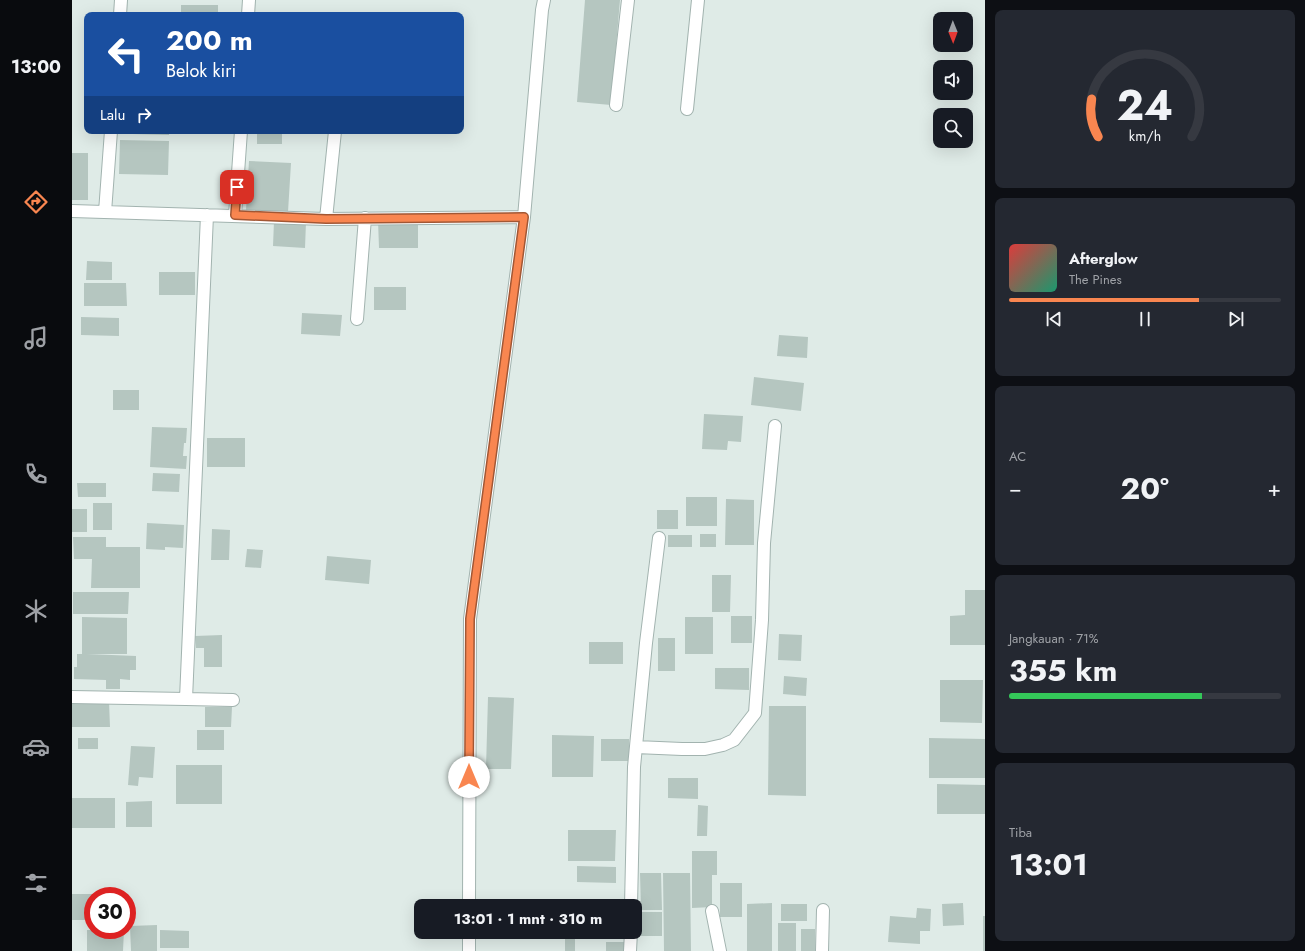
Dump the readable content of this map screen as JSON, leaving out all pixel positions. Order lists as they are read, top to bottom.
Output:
{
  "north": "bottom",
  "page": {
    "tabs": "13:00",
    "turn": ["200 m", "Belok kiri"],
    "then": "Lalu",
    "song": ["Afterglow", "The Pines"],
    "tile": [
      "AC",
      ["Jangkauan · 71%", "355 km"],
      ["Tiba", "13:01"]
    ],
    "heat": ["−", "20°", "+"],
    "limit": "30",
    "trip": "13:01 · 1 mnt · 310 m",
    "gauge": ["24", "km/h"]
  }
}
